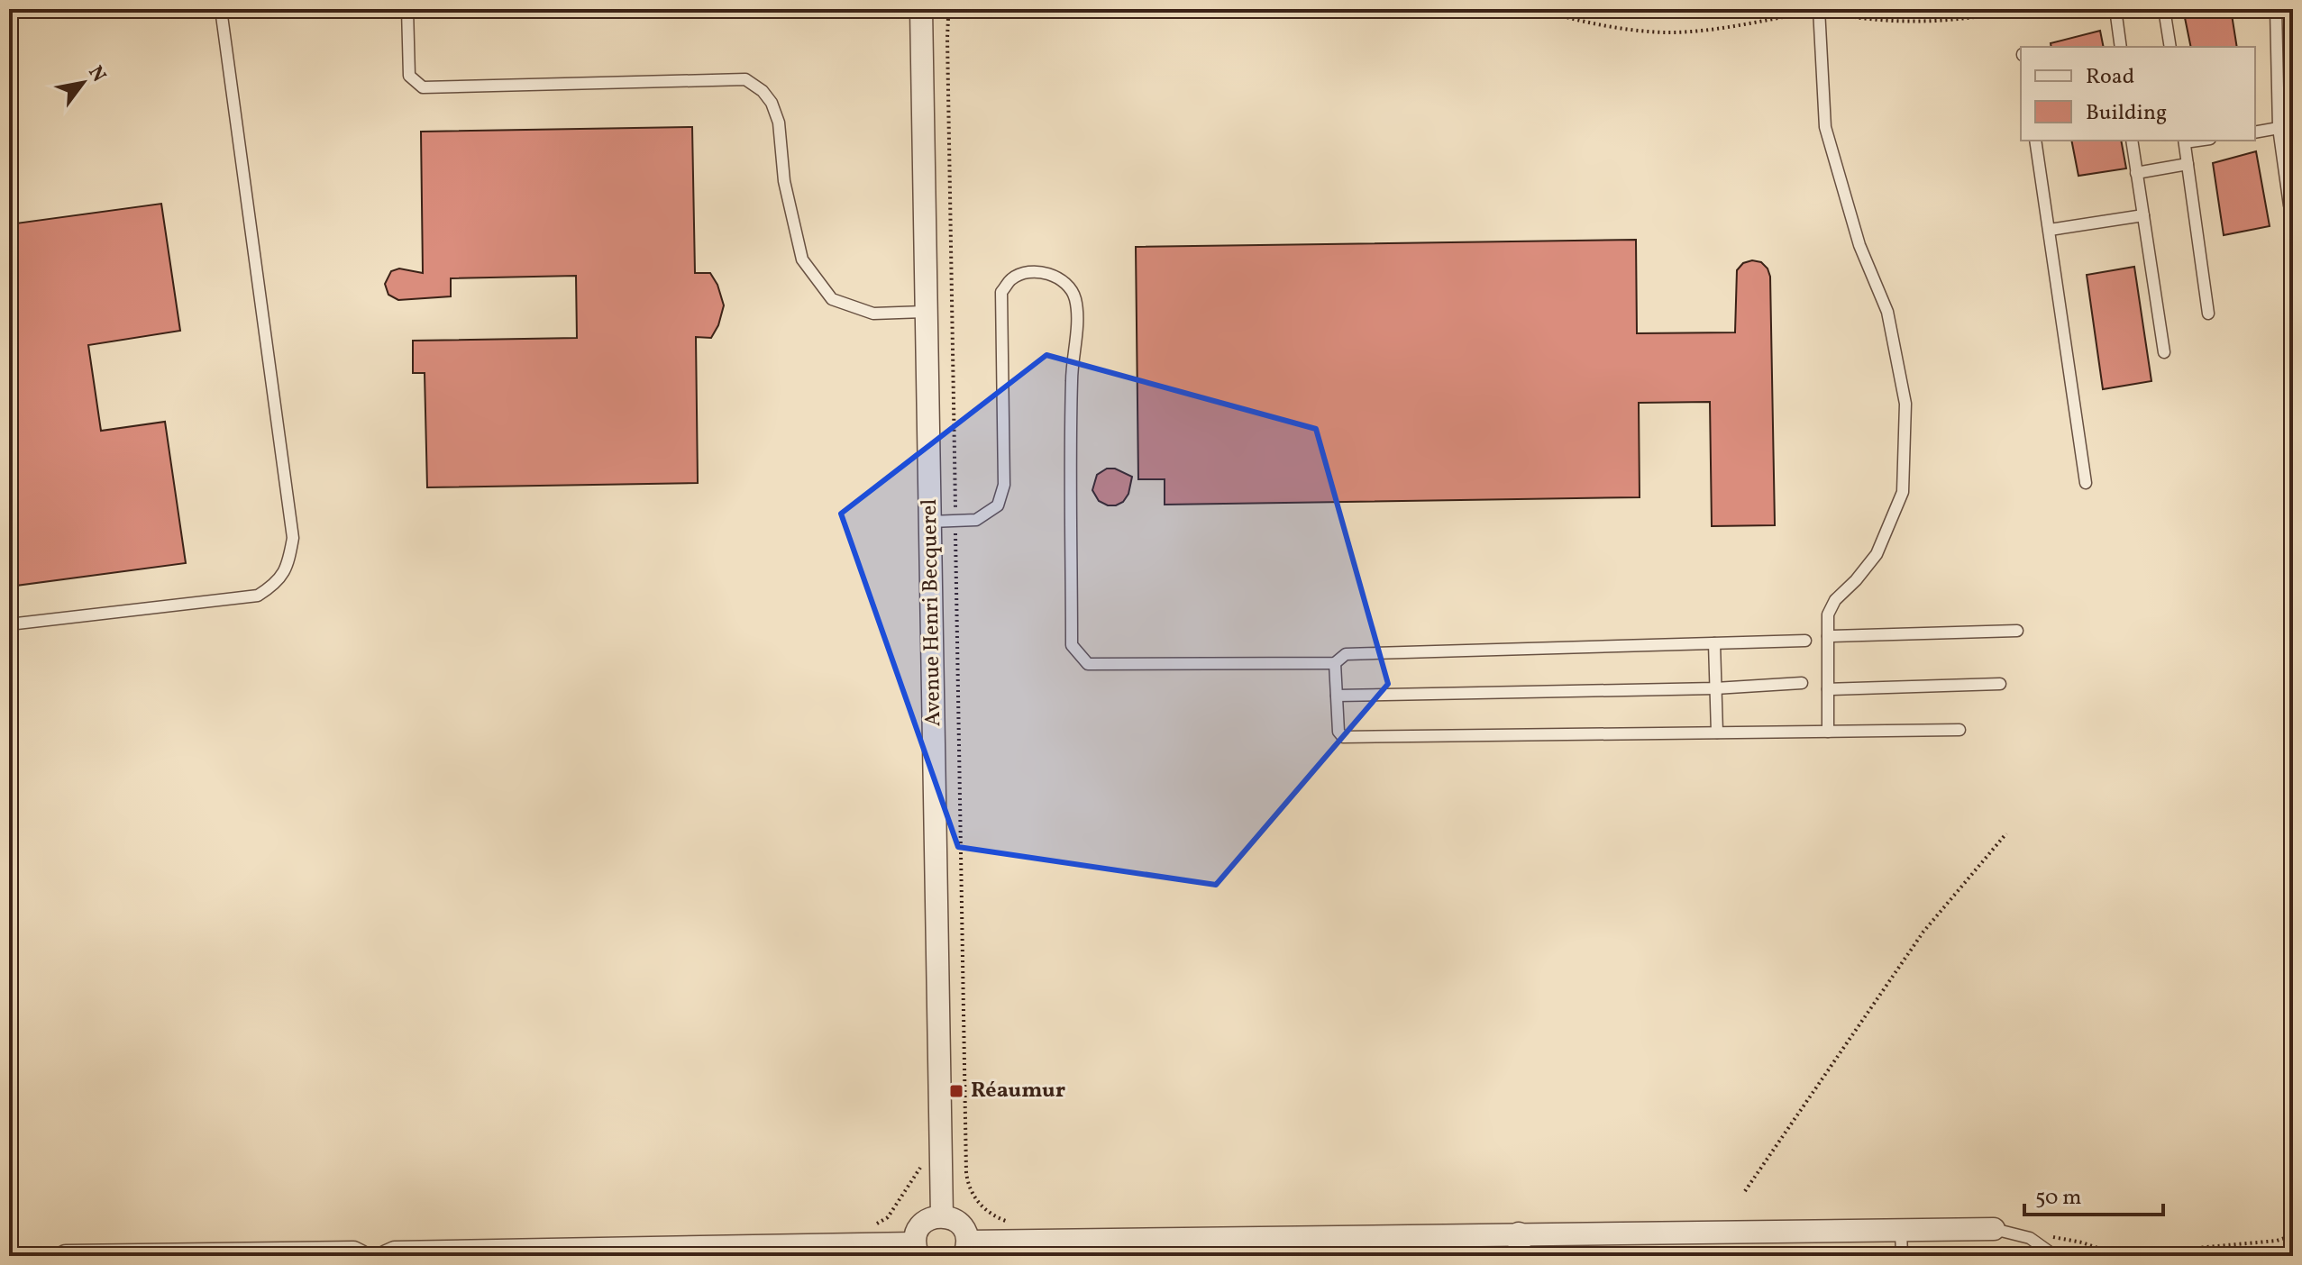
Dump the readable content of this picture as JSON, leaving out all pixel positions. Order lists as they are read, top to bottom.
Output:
{
  "streets": {
    "street": ["Avenue Henri Becquerel"]
  },
  "places": {
    "transit": ["Réaumur"]
  },
  "legend": ["Road", "Building"],
  "scale_bar": "50 m",
  "north": "top right"
}
